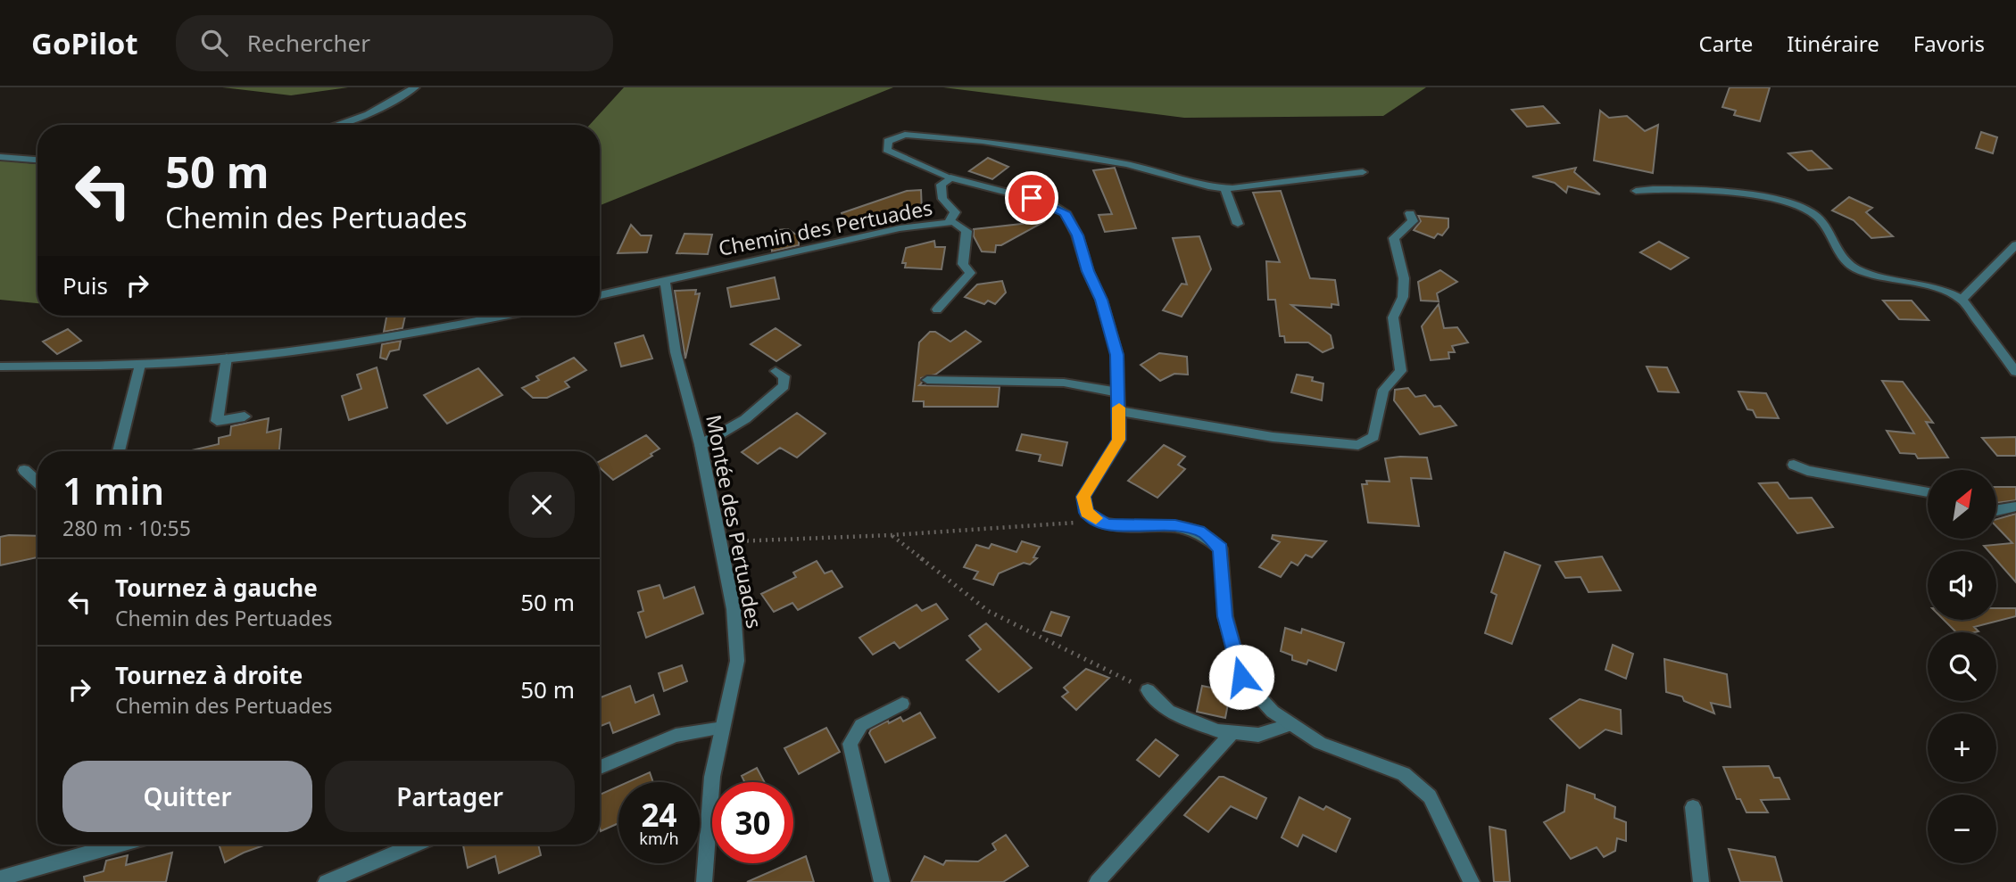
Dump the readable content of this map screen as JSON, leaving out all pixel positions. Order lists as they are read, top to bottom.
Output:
{
  "streets": {
    "street": ["Chemin des Pertuades", "Montée des Pertuades"]
  },
  "crossings": [
    ["Chemin des Pertuades", "Montée des Pertuades"]
  ],
  "north": "top right",
  "page": {
    "header": "GoPilot",
    "search": "Rechercher",
    "nav": ["Carte", "Itinéraire", "Favoris"],
    "turn": ["50 m", "Chemin des Pertuades"],
    "then": "Puis",
    "heading": ["1 min", "280 m · 10:55"],
    "map_buttons": ["+", "−"],
    "list": [
      {
        "name": "Tournez à gauche",
        "note": "Chemin des Pertuades",
        "value": "50 m"
      },
      {
        "name": "Tournez à droite",
        "note": "Chemin des Pertuades",
        "value": "50 m"
      }
    ],
    "buttons": ["Quitter", "Partager"],
    "speed": "24 km/h",
    "limit": "30"
  }
}
